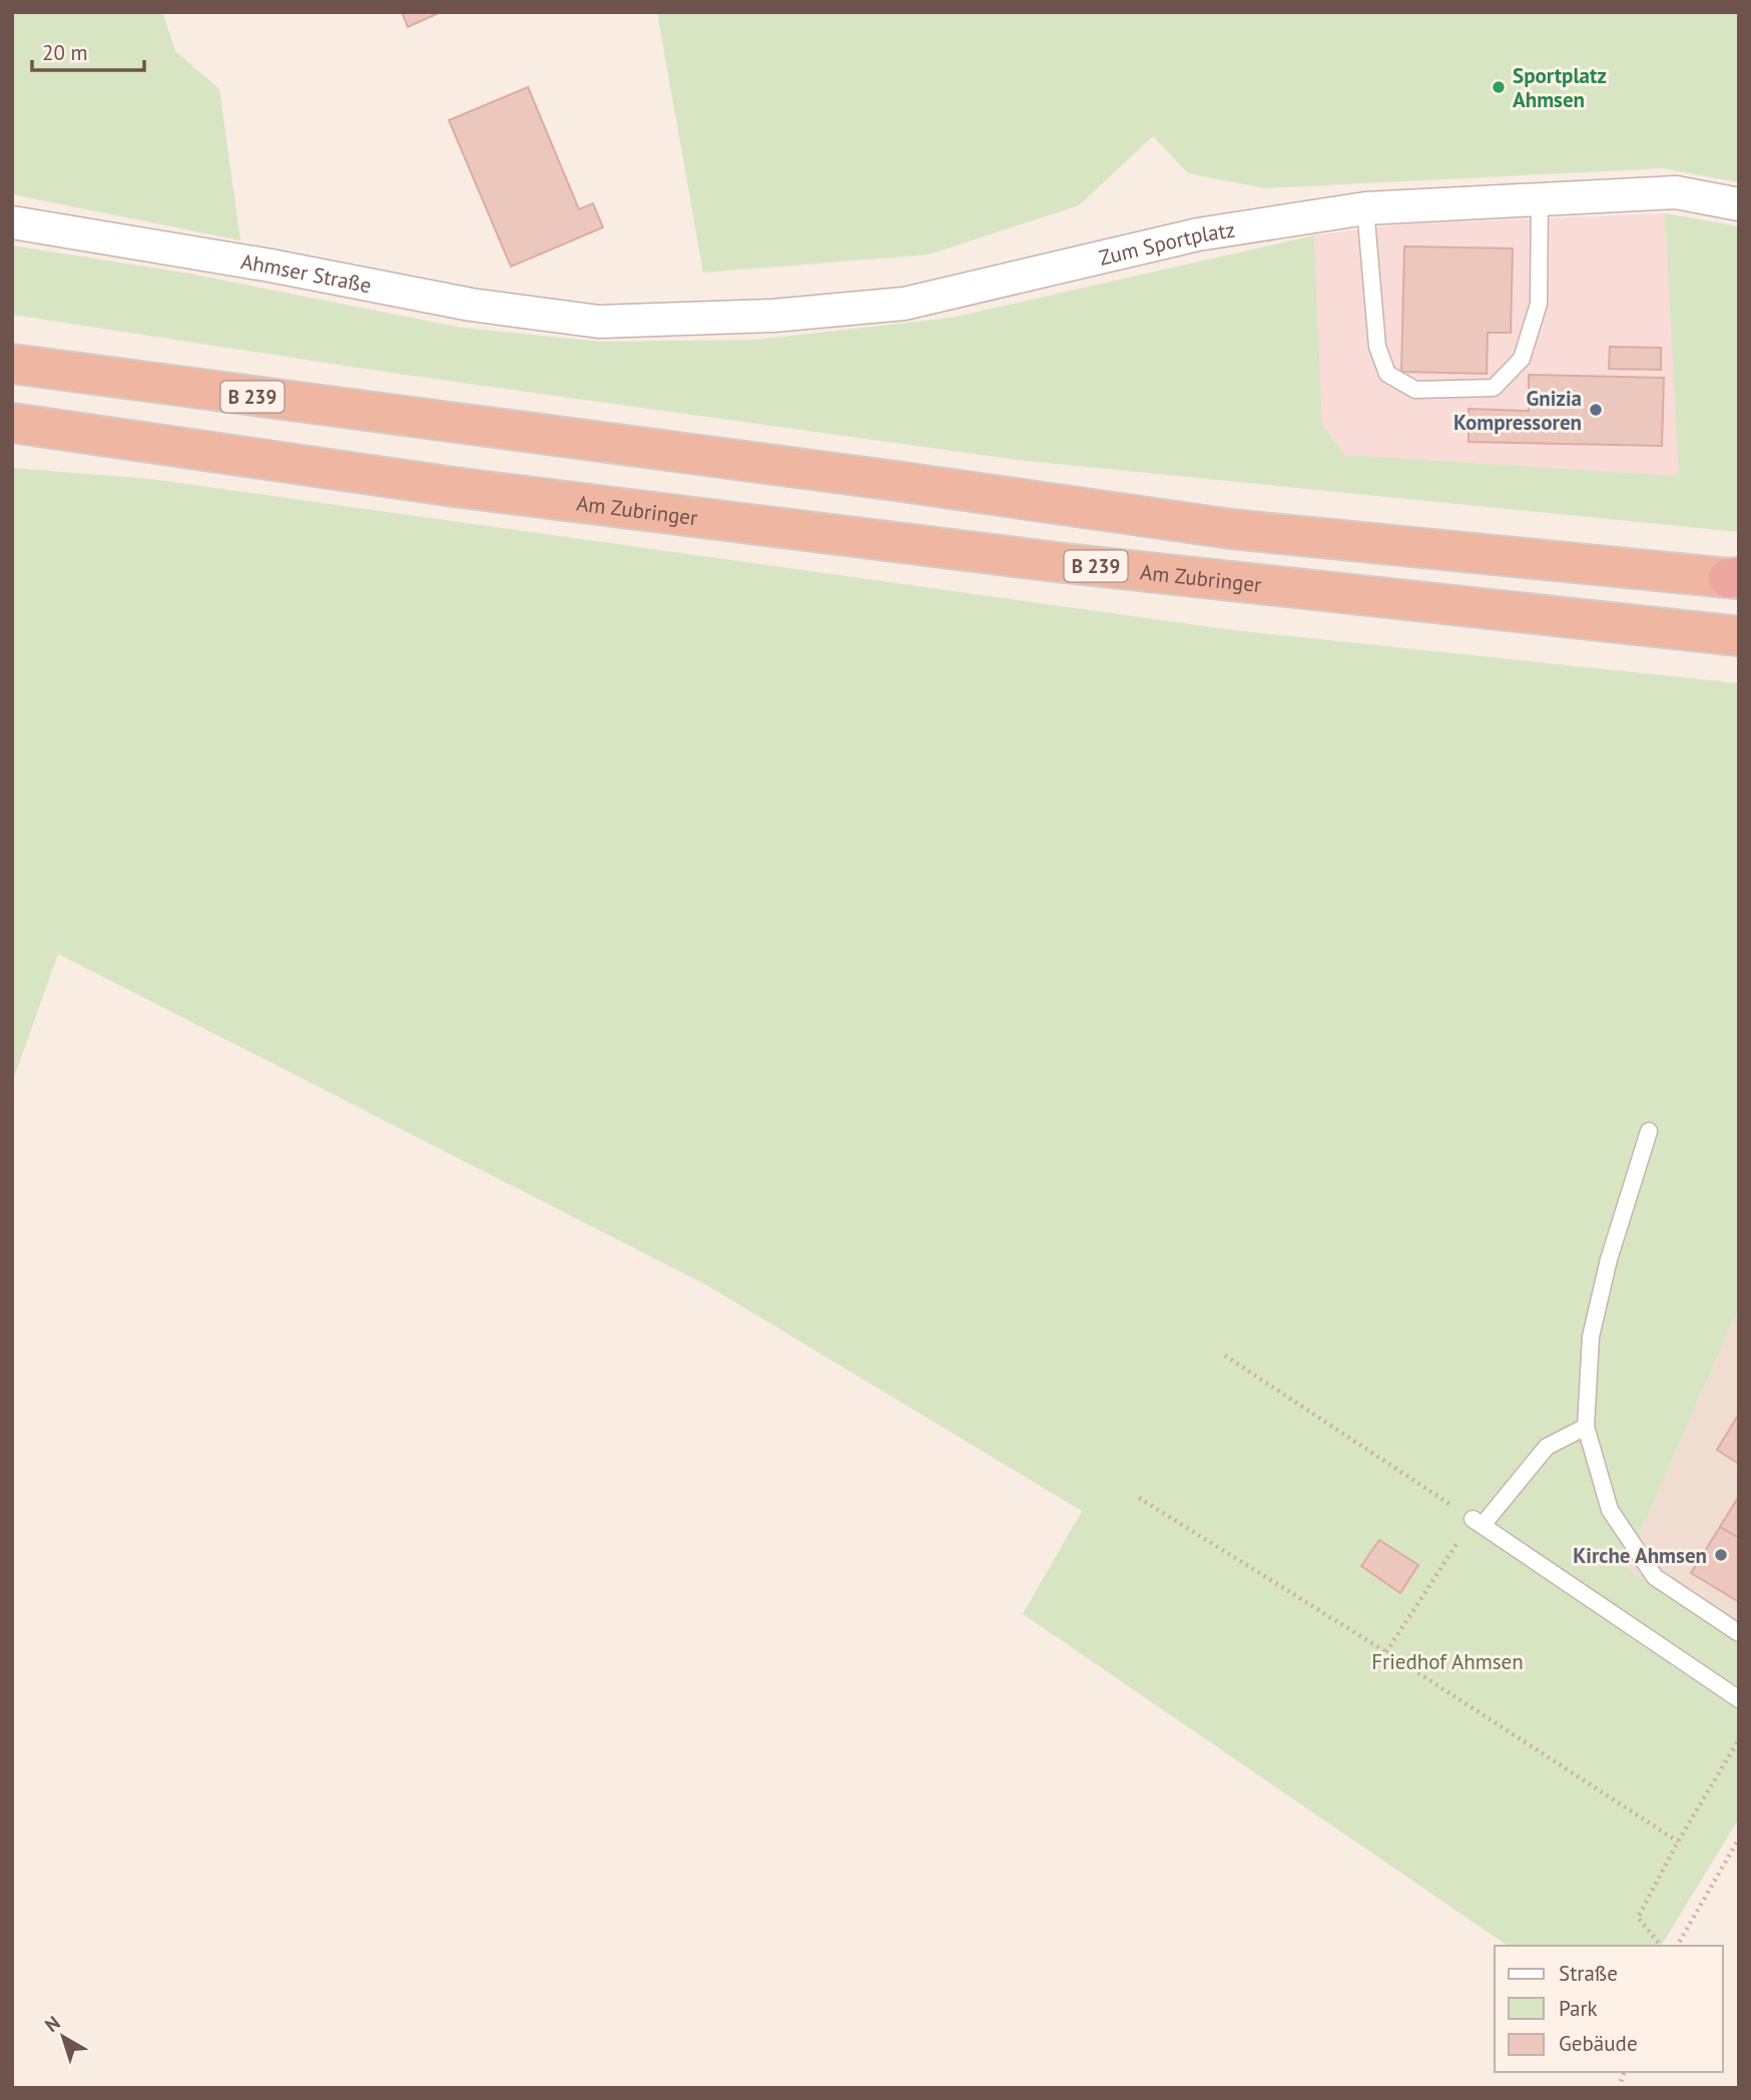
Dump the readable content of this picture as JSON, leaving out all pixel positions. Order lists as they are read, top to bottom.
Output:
{
  "streets": {
    "highway": ["B 239", "Am Zubringer"],
    "street": ["Zum Sportplatz", "Ahmser Straße"]
  },
  "crossings": [
    ["Zum Sportplatz", "Ahmser Straße"]
  ],
  "parks": ["Friedhof Ahmsen"],
  "places": ["Sportplatz Ahmsen", "Gnizia Kompressoren", "Kirche Ahmsen"],
  "legend": ["Straße", "Park", "Gebäude"],
  "scale_bar": "20 m",
  "north": "top left"
}
